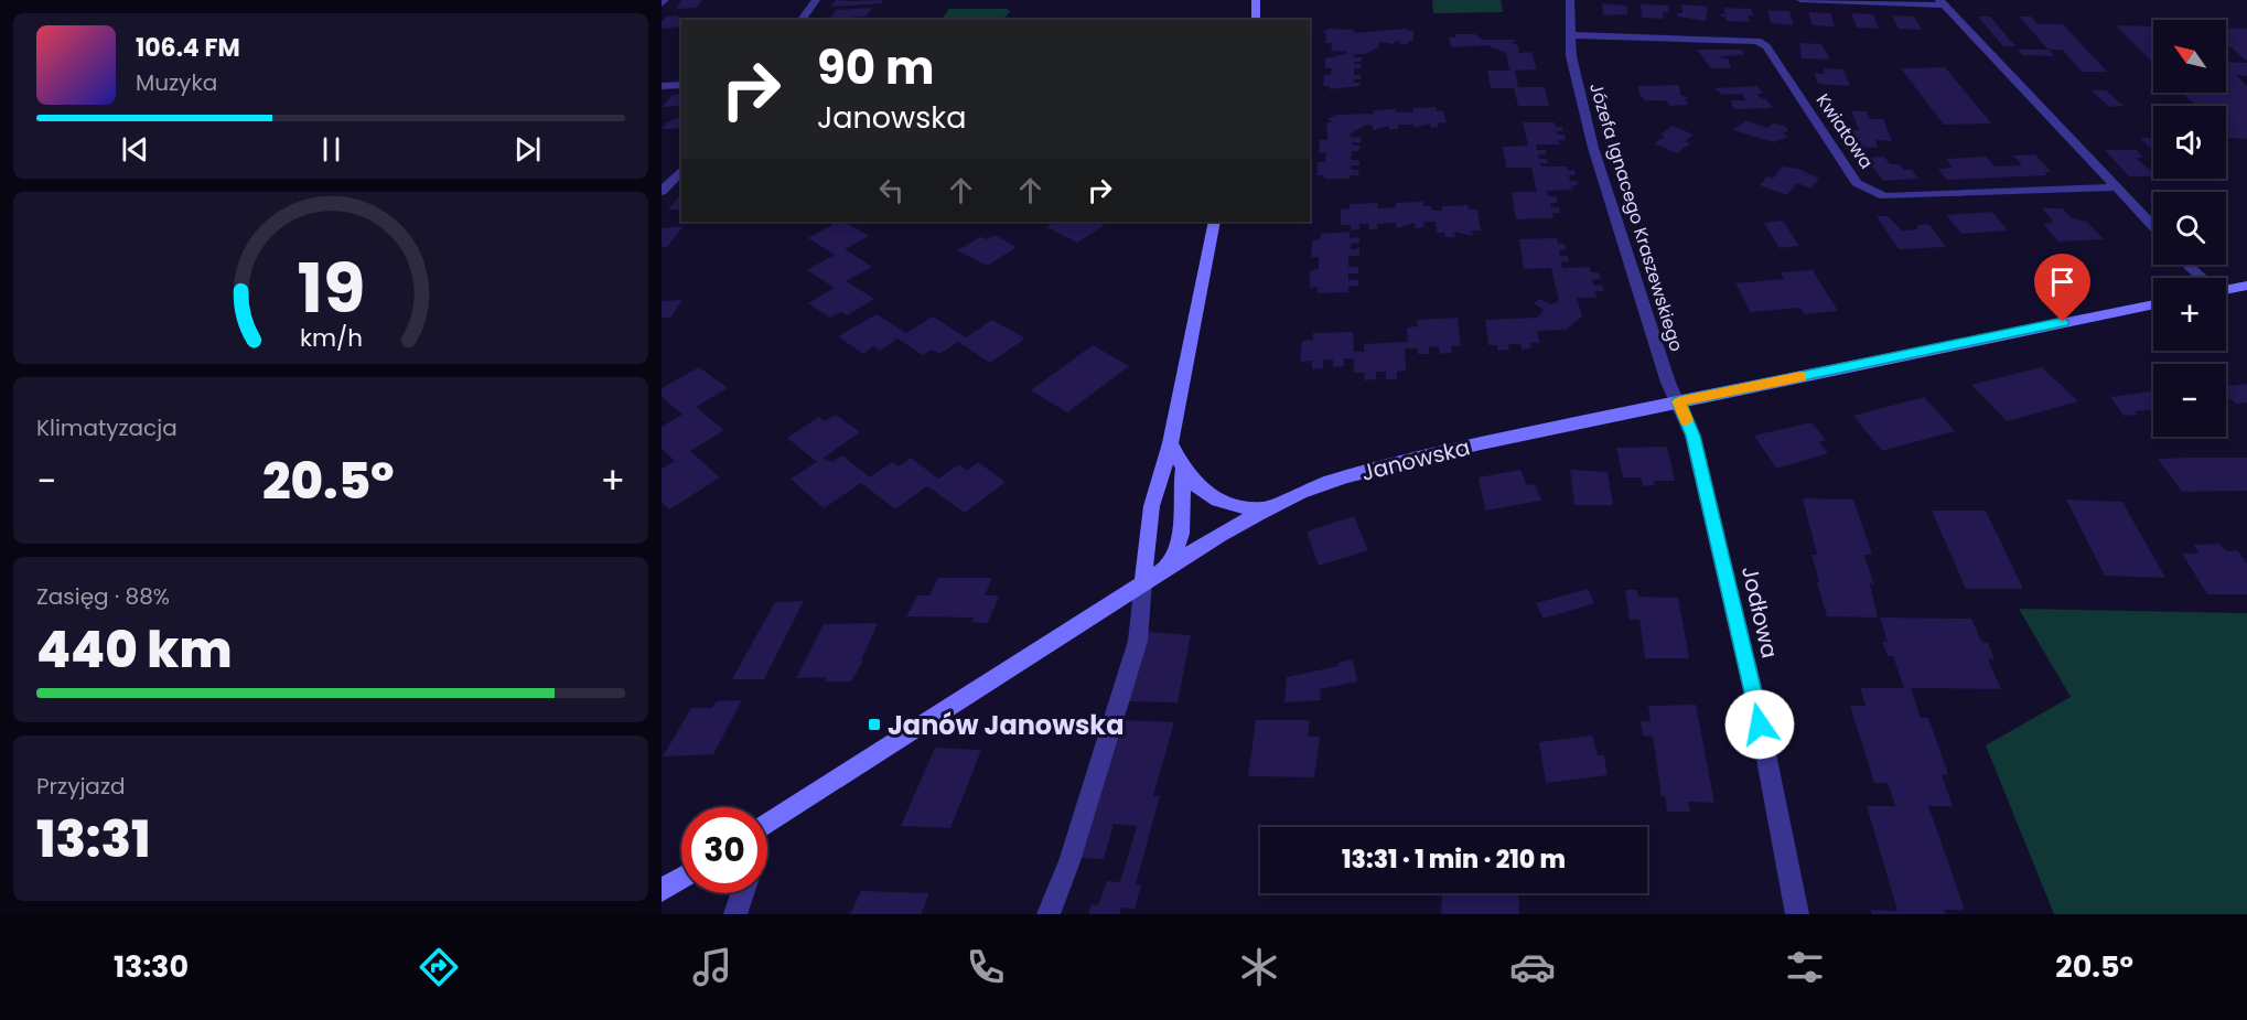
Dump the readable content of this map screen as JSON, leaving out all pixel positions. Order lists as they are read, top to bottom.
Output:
{
  "streets": {
    "street": [
      "Kwiatowa",
      "Józefa Ignacego Kraszewskiego",
      "Janowska",
      "Jodłowa"
    ]
  },
  "crossings": [
    ["Kwiatowa", "Józefa Ignacego Kraszewskiego"],
    ["Józefa Ignacego Kraszewskiego", "Janowska"],
    ["Józefa Ignacego Kraszewskiego", "Jodłowa"],
    ["Janowska", "Jodłowa"]
  ],
  "places": {
    "transit": ["Janów Janowska"]
  },
  "north": "top left",
  "page": {
    "map_buttons": ["+", "−"],
    "turn": ["90 m", "Janowska"],
    "song": ["106.4 FM", "Muzyka"],
    "tile": [
      "Klimatyzacja",
      ["Zasięg · 88%", "440 km"],
      ["Przyjazd", "13:31"]
    ],
    "heat": ["−", "20.5°", "+"],
    "limit": "30",
    "trip": "13:31 · 1 min · 210 m",
    "tabs": ["13:30", "20.5°"],
    "gauge": ["19", "km/h"]
  }
}
